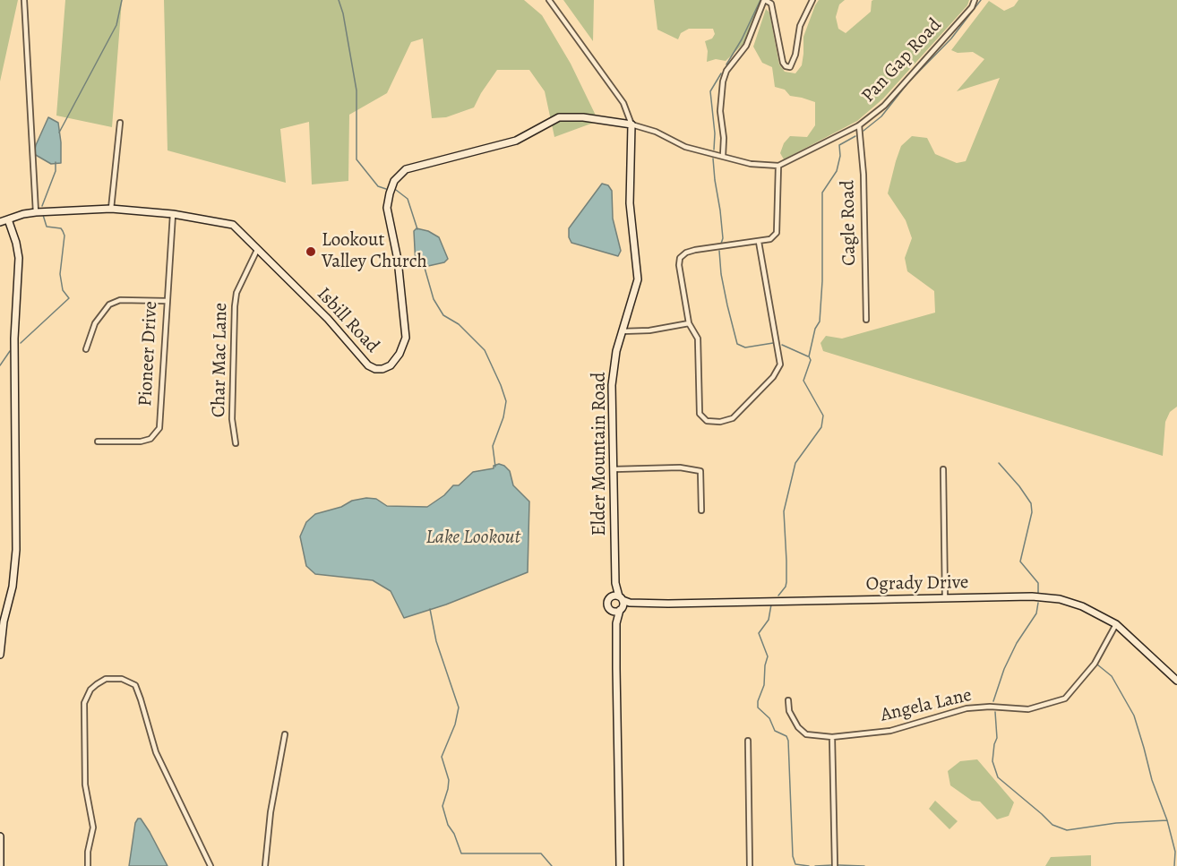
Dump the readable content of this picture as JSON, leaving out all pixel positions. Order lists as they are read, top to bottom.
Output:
{
  "streets": {
    "street": [
      "Pan Gap Road",
      "Cagle Road",
      "Isbill Road",
      "Pioneer Drive",
      "Char Mac Lane",
      "Elder Mountain Road",
      "Ogrady Drive",
      "Angela Lane"
    ]
  },
  "crossings": [
    ["Pan Gap Road", "Cagle Road"],
    ["Isbill Road", "Pioneer Drive"],
    ["Isbill Road", "Char Mac Lane"],
    ["Isbill Road", "Elder Mountain Road"],
    ["Elder Mountain Road", "Ogrady Drive"],
    ["Ogrady Drive", "Angela Lane"]
  ],
  "water": ["Lake Lookout"],
  "places": ["Lookout Valley Church"]
}
